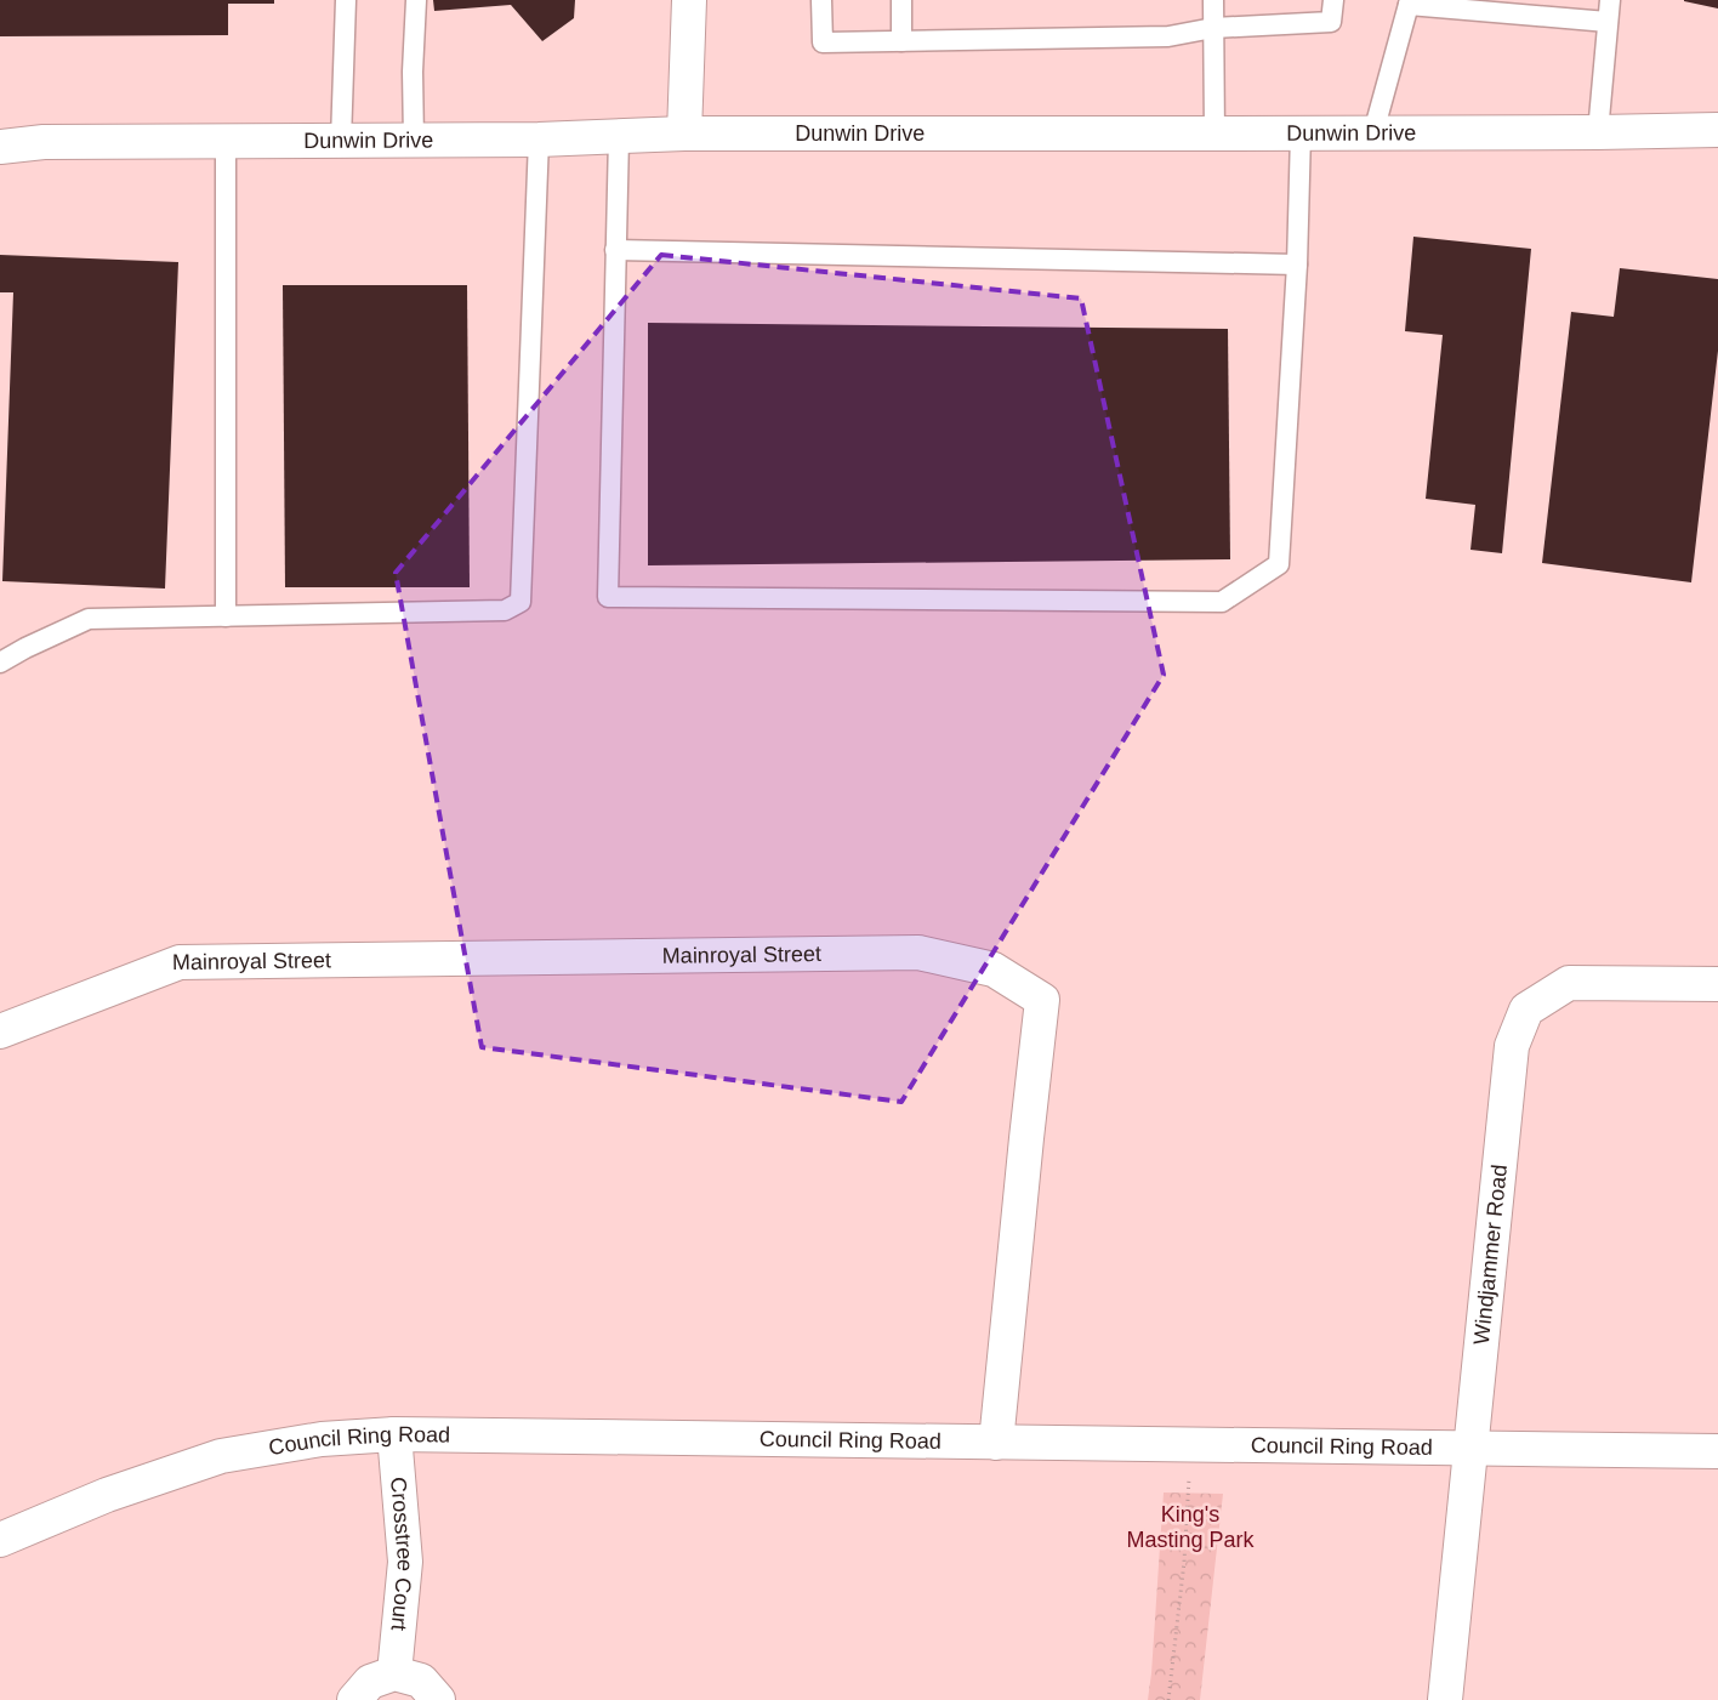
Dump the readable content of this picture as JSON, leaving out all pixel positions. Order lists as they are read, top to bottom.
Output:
{
  "streets": {
    "street": [
      "Dunwin Drive",
      "Mainroyal Street",
      "Windjammer Road",
      "Council Ring Road",
      "Crosstree Court"
    ]
  },
  "crossings": [
    ["Mainroyal Street", "Council Ring Road"],
    ["Windjammer Road", "Council Ring Road"],
    ["Council Ring Road", "Crosstree Court"]
  ],
  "parks": ["King's Masting Park"]
}
